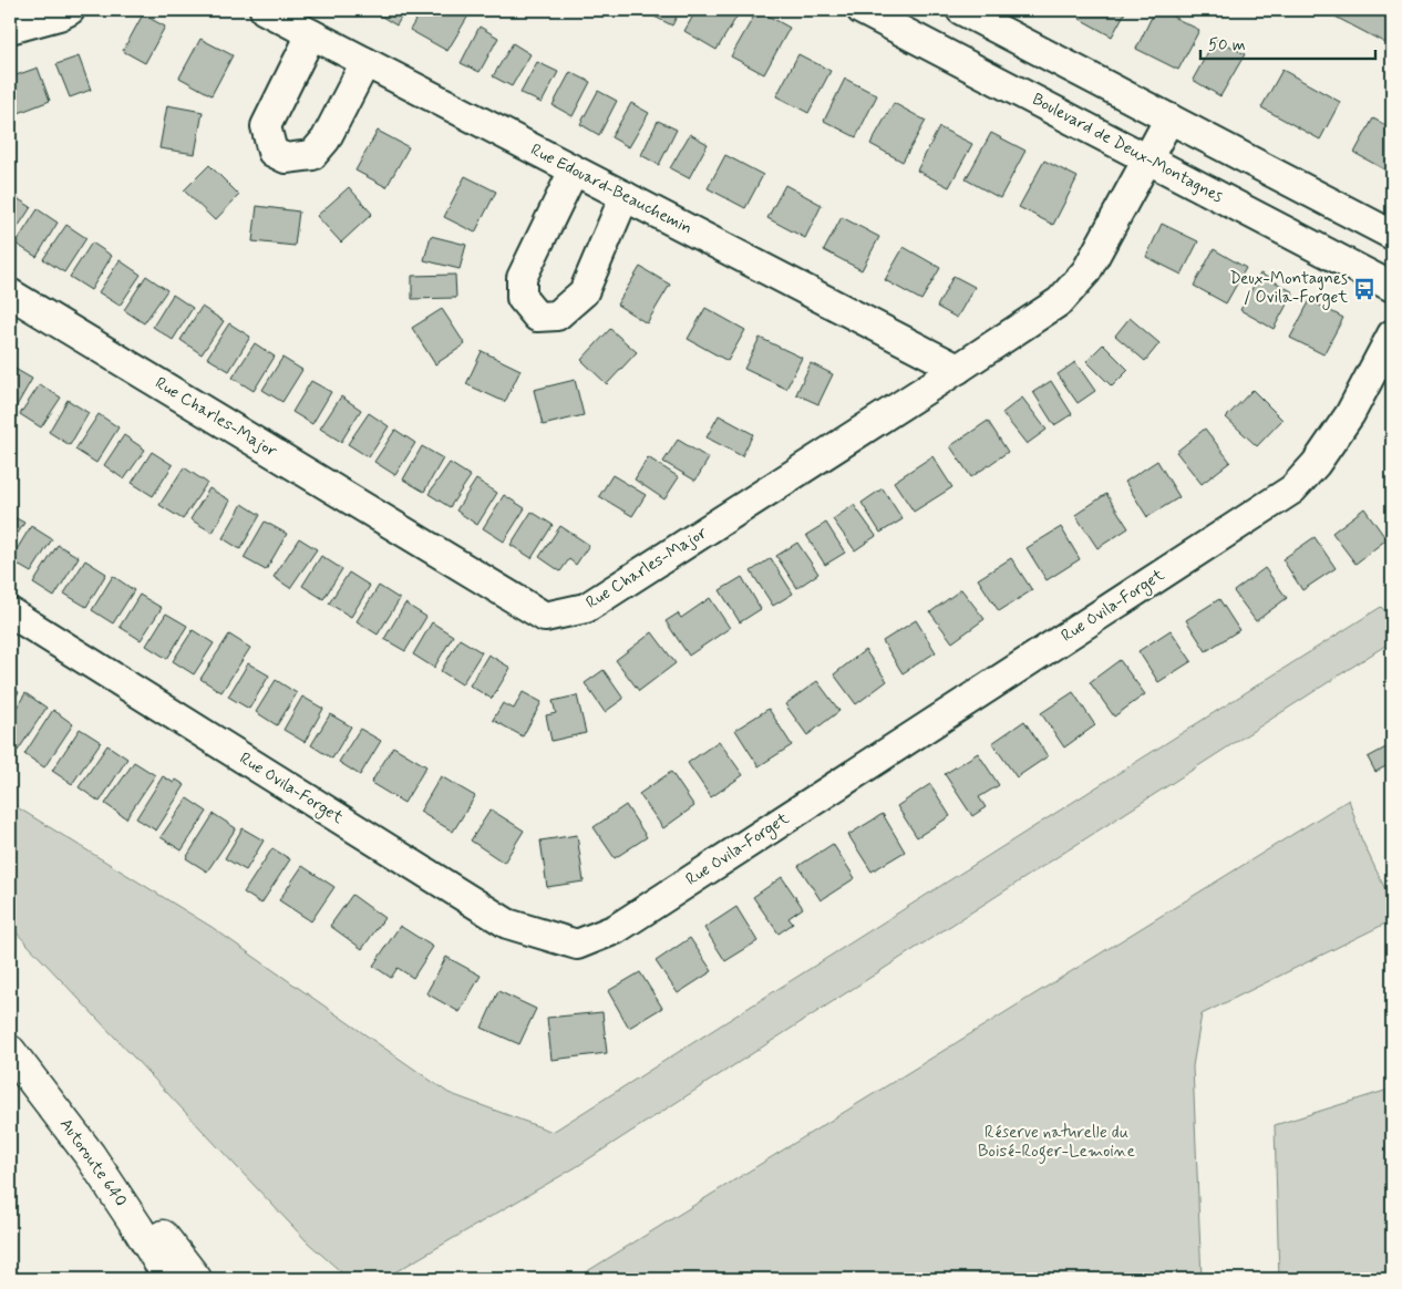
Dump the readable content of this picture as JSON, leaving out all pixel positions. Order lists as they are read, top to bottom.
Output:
{
  "streets": {
    "highway": ["Autoroute 640"],
    "street": [
      "Boulevard de Deux-Montagnes",
      "Rue Edouard-Beauchemin",
      "Rue Charles-Major",
      "Rue Ovila-Forget"
    ]
  },
  "crossings": [
    ["Boulevard de Deux-Montagnes", "Rue Charles-Major"],
    ["Rue Edouard-Beauchemin", "Rue Charles-Major"]
  ],
  "parks": ["Réserve naturelle du Boisé-Roger-Lemoine"],
  "places": {
    "bus stop": ["Deux-Montagnes / Ovila-Forget"]
  },
  "scale_bar": "50 m"
}
